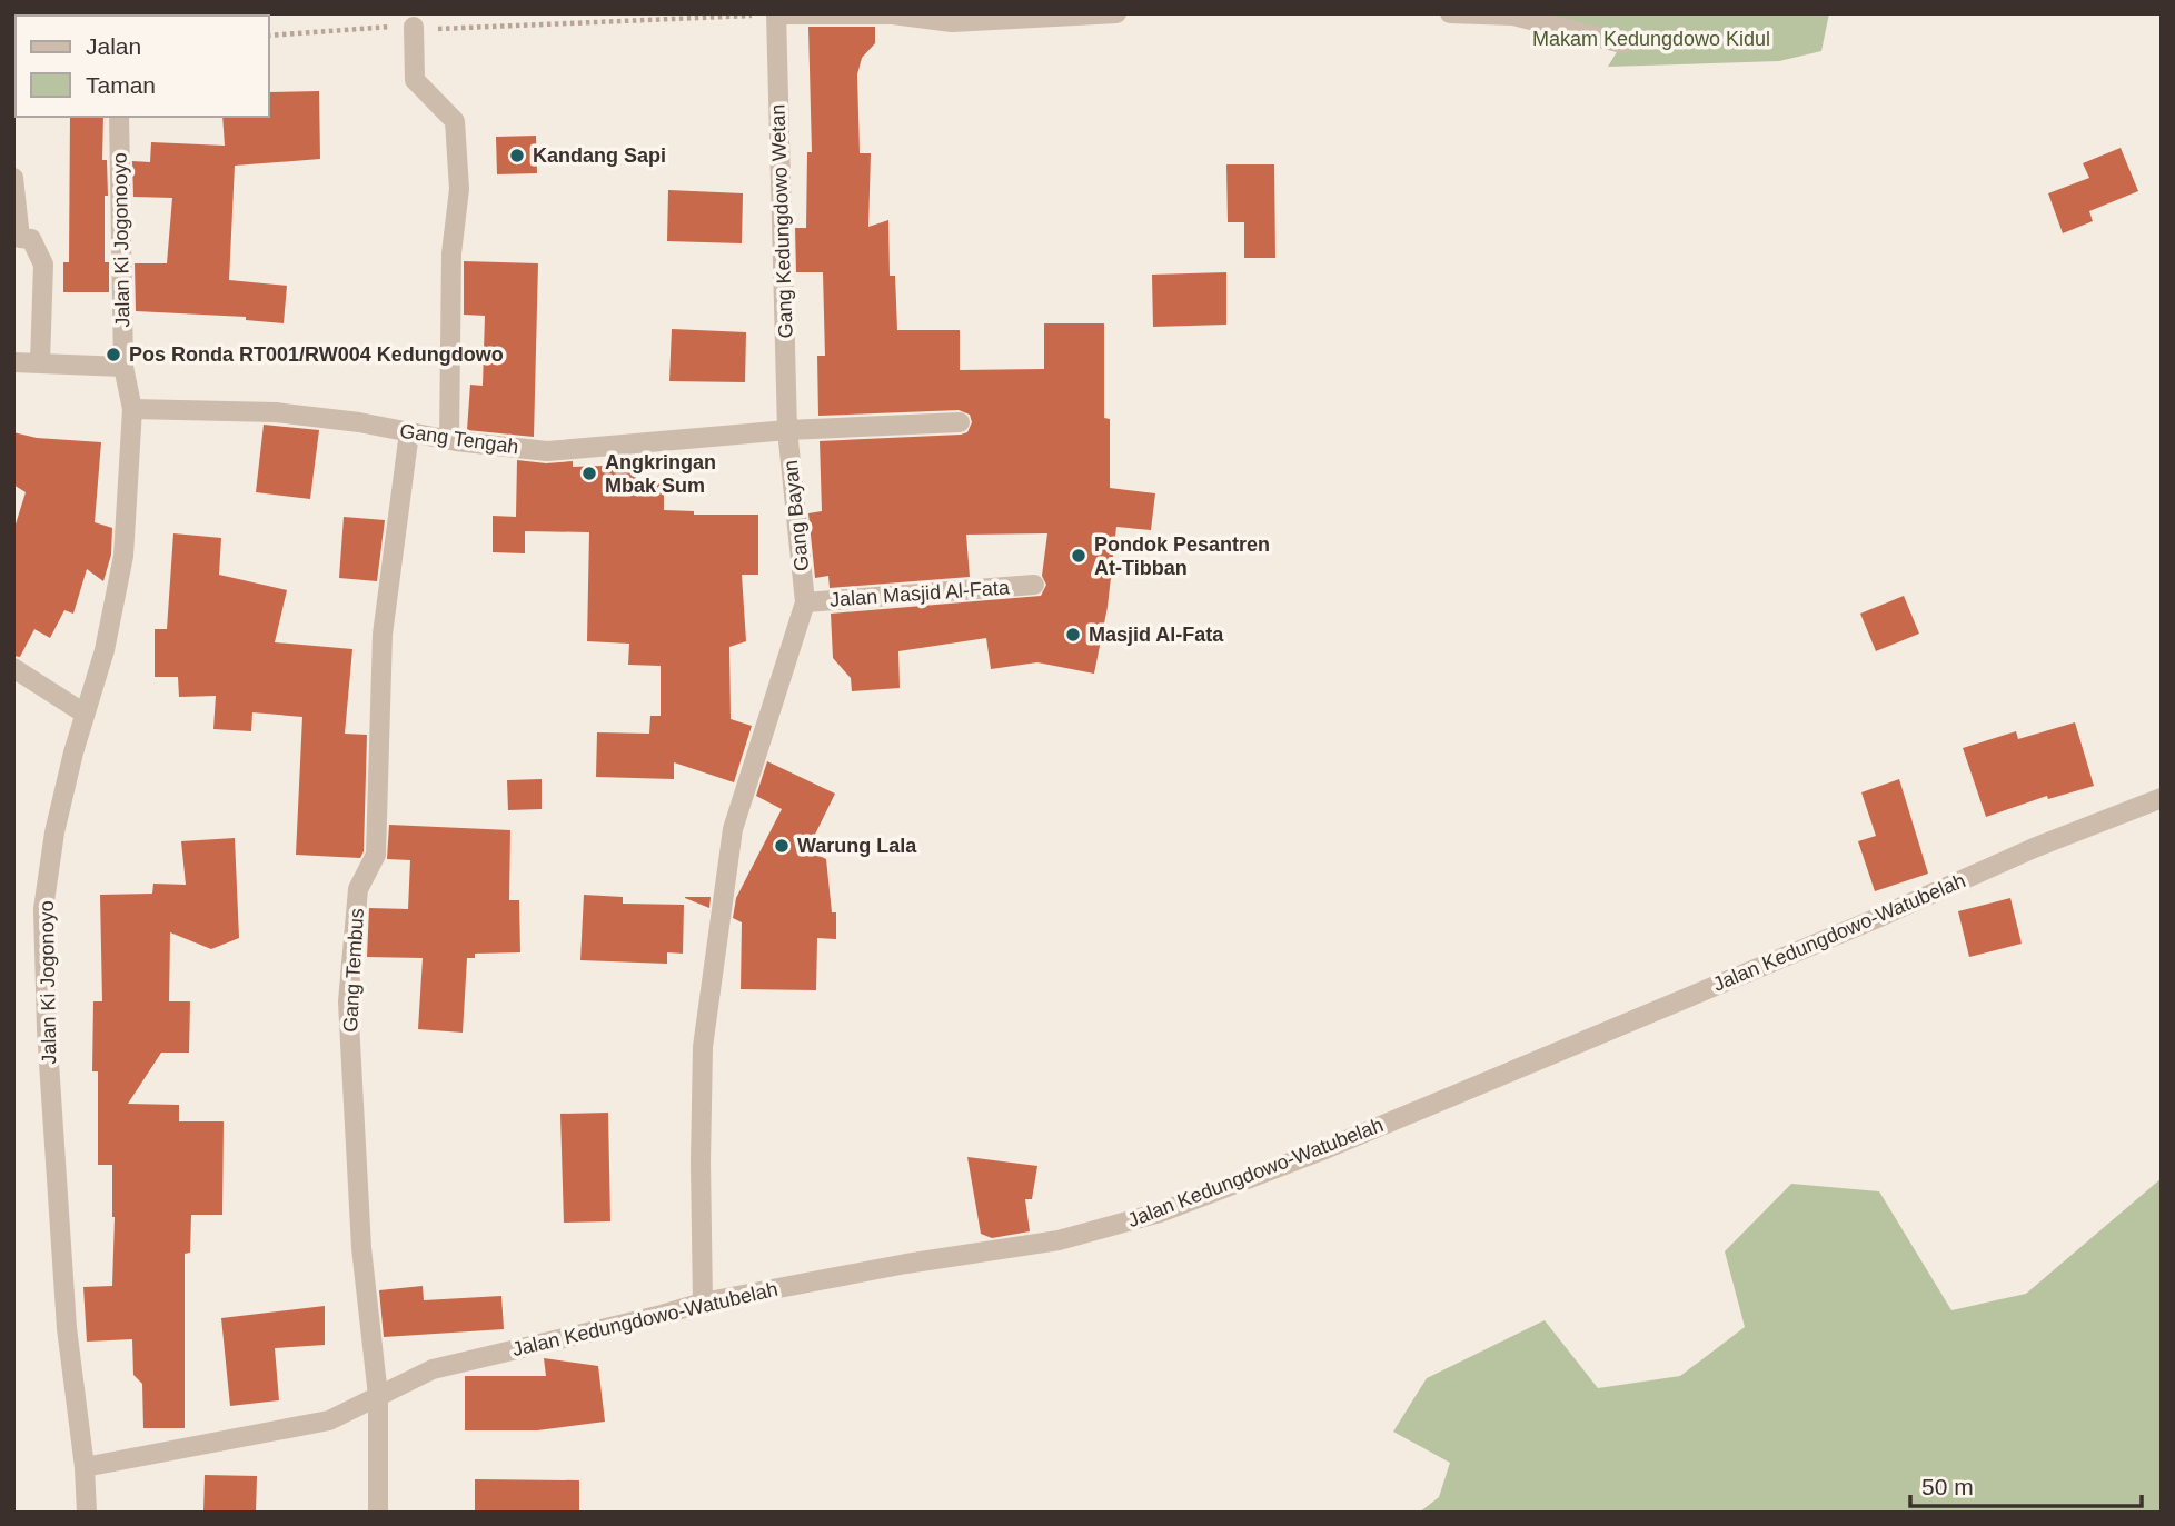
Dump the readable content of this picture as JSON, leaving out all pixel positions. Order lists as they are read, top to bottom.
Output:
{
  "streets": {
    "street": [
      "Gang Kedungdowo Wetan",
      "Jalan Ki Jogonooyo",
      "Gang Tengah",
      "Gang Bayan",
      "Jalan Masjid Al-Fata",
      "Jalan Kedungdowo-Watubelah",
      "Gang Tembus",
      "Jalan Ki Jogonoyo"
    ]
  },
  "crossings": [
    ["Gang Kedungdowo Wetan", "Gang Tengah"],
    ["Gang Kedungdowo Wetan", "Gang Bayan"],
    ["Jalan Ki Jogonooyo", "Jalan Ki Jogonoyo"],
    ["Gang Tengah", "Gang Bayan"],
    ["Gang Tengah", "Gang Tembus"],
    ["Gang Tengah", "Jalan Ki Jogonoyo"],
    ["Gang Bayan", "Jalan Masjid Al-Fata"],
    ["Jalan Kedungdowo-Watubelah", "Gang Tembus"],
    ["Jalan Kedungdowo-Watubelah", "Jalan Ki Jogonoyo"]
  ],
  "parks": ["Makam Kedungdowo Kidul"],
  "places": [
    "Kandang Sapi",
    "Pos Ronda RT001/RW004 Kedungdowo",
    "Angkringan Mbak Sum",
    "Pondok Pesantren At-Tibban",
    "Masjid Al-Fata",
    "Warung Lala"
  ],
  "legend": ["Jalan", "Taman"],
  "scale_bar": "50 m"
}
